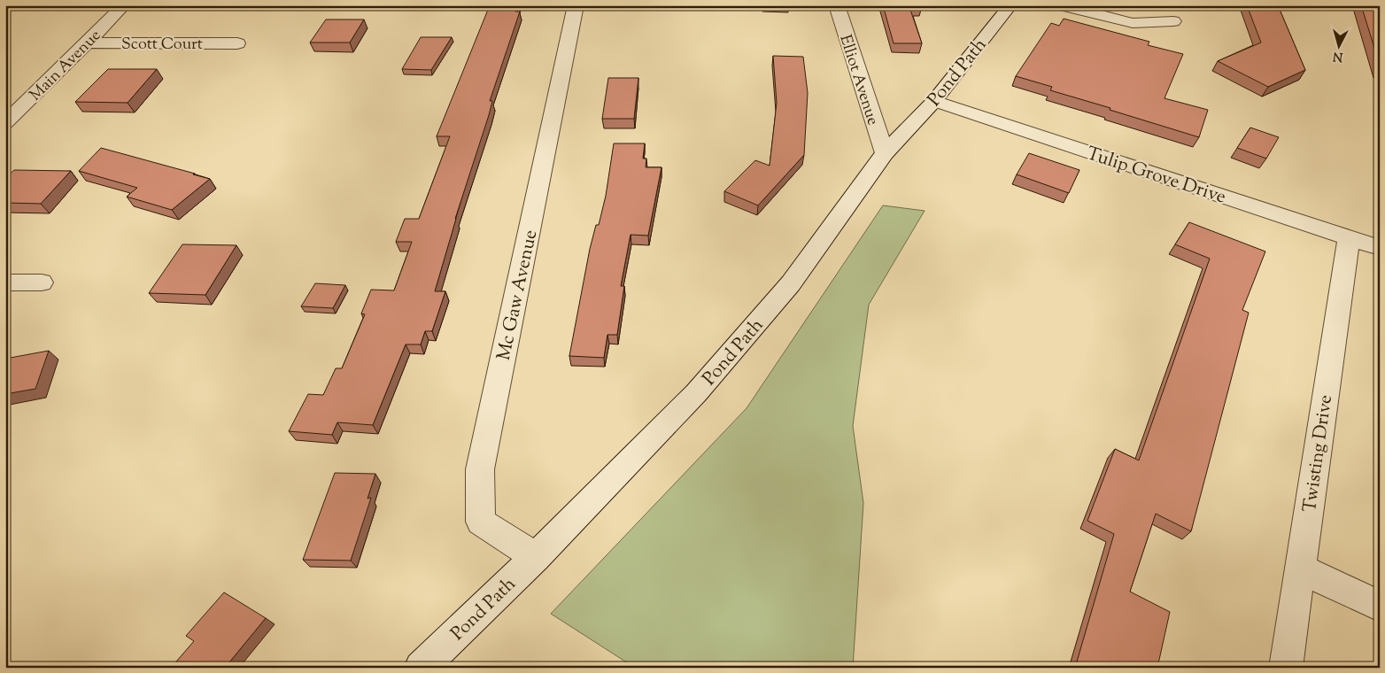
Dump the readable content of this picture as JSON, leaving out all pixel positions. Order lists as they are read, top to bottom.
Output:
{
  "streets": {
    "street": [
      "Scott Court",
      "Main Avenue",
      "Pond Path",
      "Elliot Avenue",
      "Tulip Grove Drive",
      "Mc Gaw Avenue",
      "Twisting Drive"
    ]
  },
  "crossings": [
    ["Scott Court", "Main Avenue"],
    ["Pond Path", "Elliot Avenue"],
    ["Pond Path", "Tulip Grove Drive"],
    ["Pond Path", "Mc Gaw Avenue"],
    ["Tulip Grove Drive", "Twisting Drive"]
  ],
  "north": "bottom"
}
